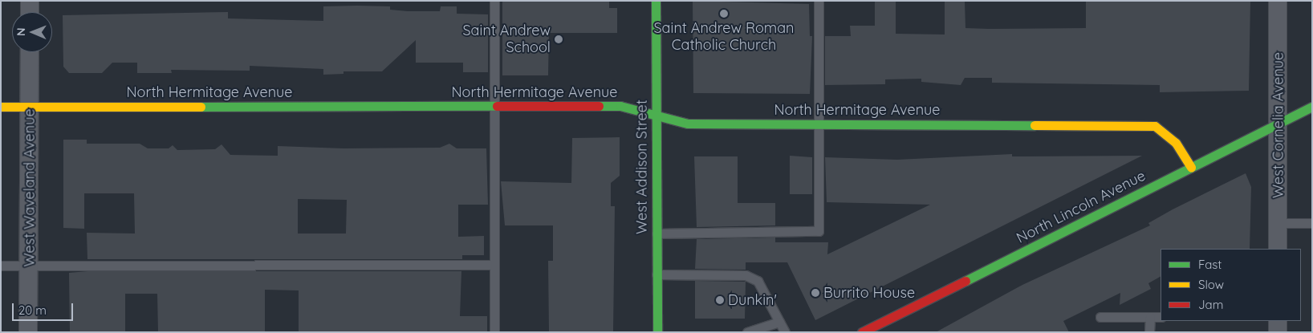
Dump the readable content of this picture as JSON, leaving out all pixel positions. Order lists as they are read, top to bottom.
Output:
{
  "streets": {
    "street": [
      "North Hermitage Avenue",
      "West Cornelia Avenue",
      "West Addison Street",
      "West Waveland Avenue",
      "North Lincoln Avenue"
    ]
  },
  "crossings": [
    ["North Hermitage Avenue", "West Addison Street"],
    ["North Hermitage Avenue", "West Waveland Avenue"],
    ["North Hermitage Avenue", "North Lincoln Avenue"],
    ["West Cornelia Avenue", "North Lincoln Avenue"]
  ],
  "places": [
    "Saint Andrew Roman Catholic Church",
    "Saint Andrew School",
    "Burrito House",
    "Dunkin'"
  ],
  "legend": ["Fast", "Slow", "Jam"],
  "scale_bar": "20 m",
  "north": "left"
}
